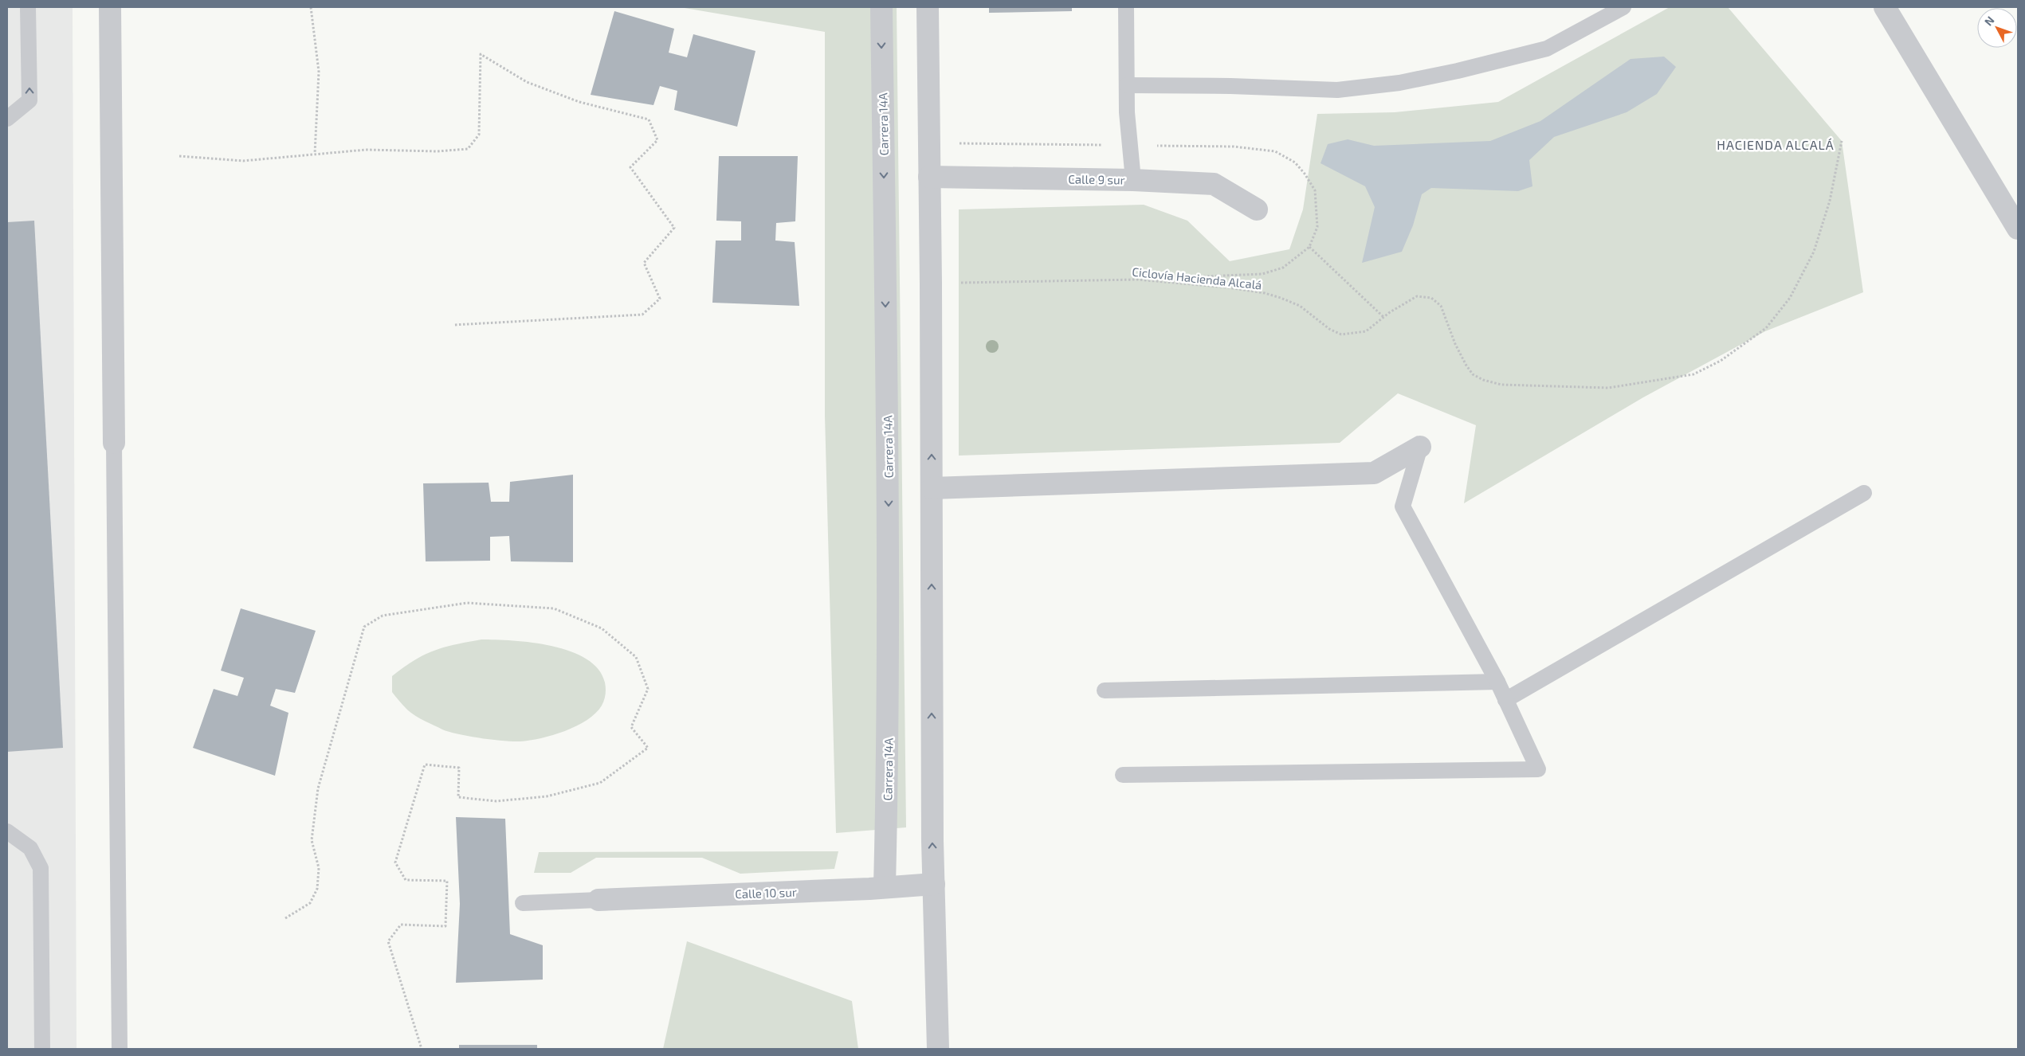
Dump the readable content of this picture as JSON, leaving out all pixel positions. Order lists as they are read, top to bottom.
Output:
{
  "streets": {
    "street": ["Carrera 14A", "Calle 9 sur", "Calle 10 sur"],
    "path": ["Ciclovía Hacienda Alcalá"]
  },
  "crossings": [
    ["Carrera 14A", "Calle 10 sur"]
  ],
  "districts": ["HACIENDA ALCALÁ"],
  "north": "top left"
}
